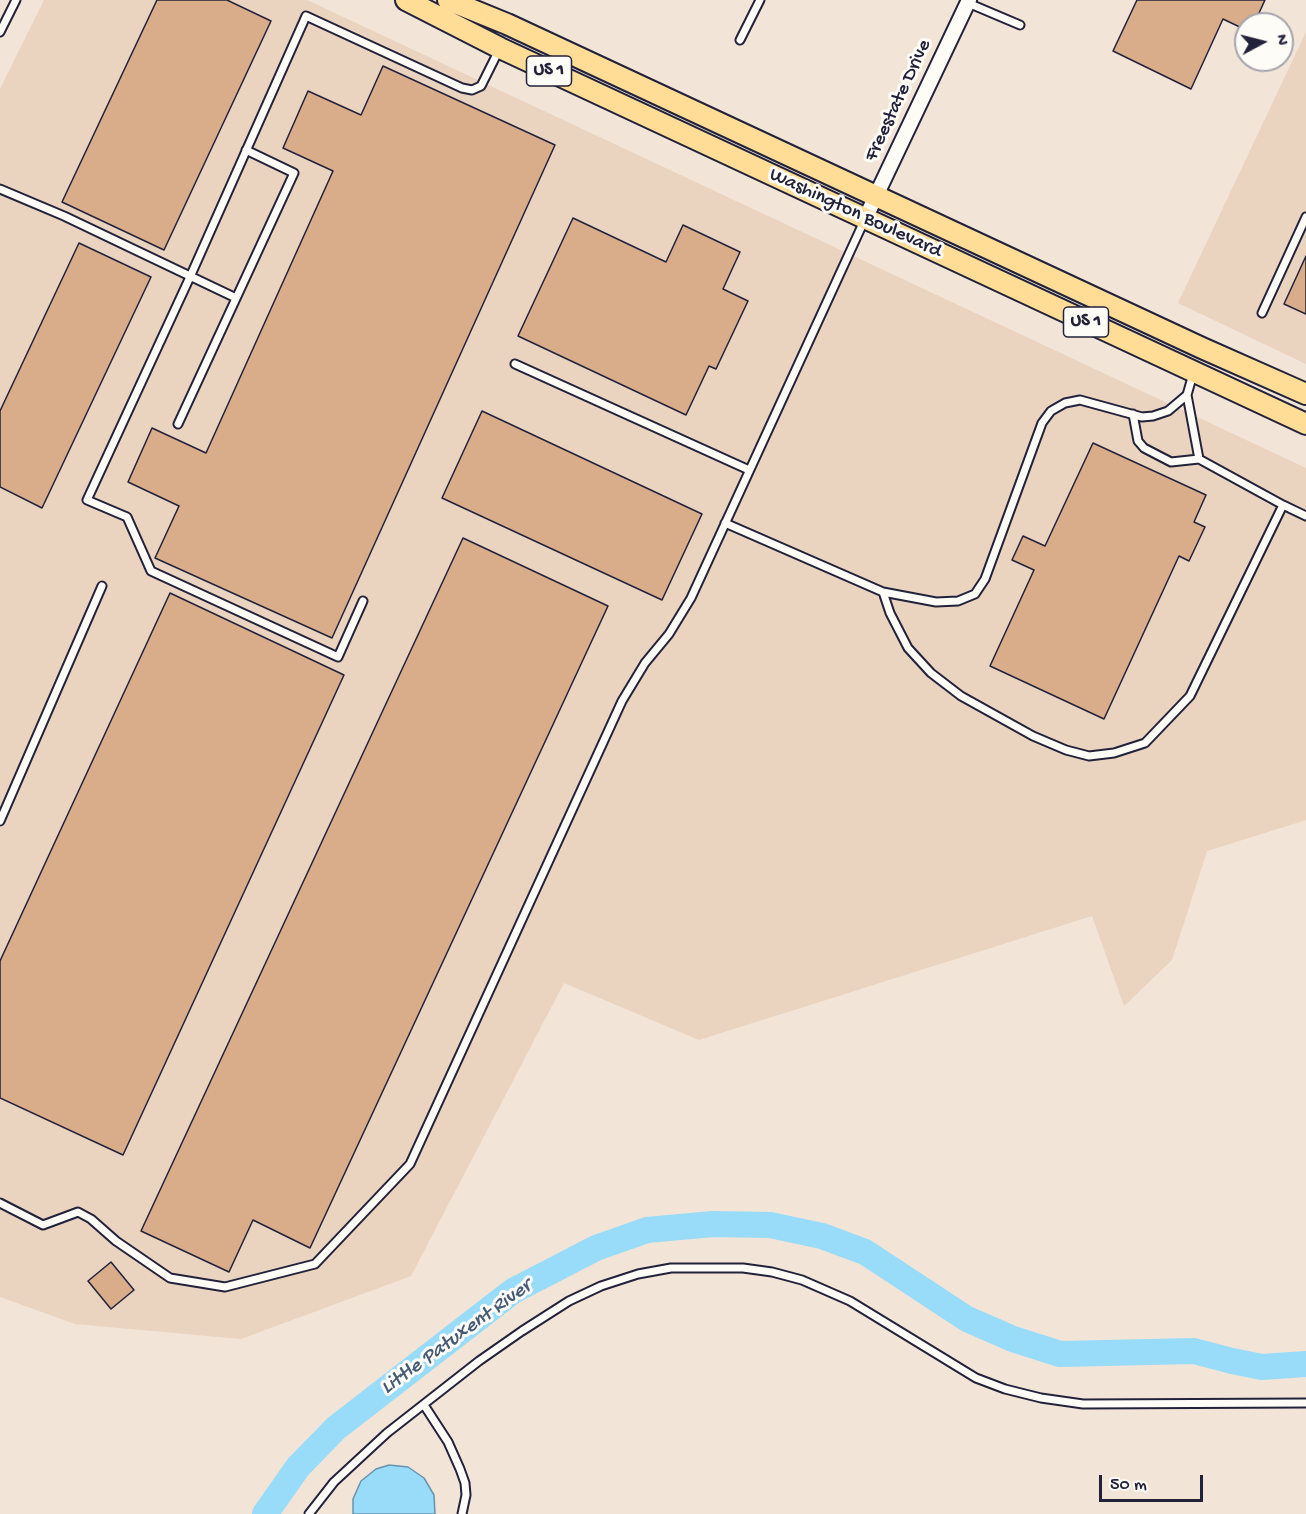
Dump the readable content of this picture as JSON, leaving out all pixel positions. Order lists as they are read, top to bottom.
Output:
{
  "streets": {
    "main road": ["US 1", "Washington Boulevard"],
    "street": ["Freestate Drive"]
  },
  "crossings": [
    ["Freestate Drive", "Washington Boulevard"]
  ],
  "water": ["Little Patuxent River"],
  "scale_bar": "50 m",
  "north": "right"
}
